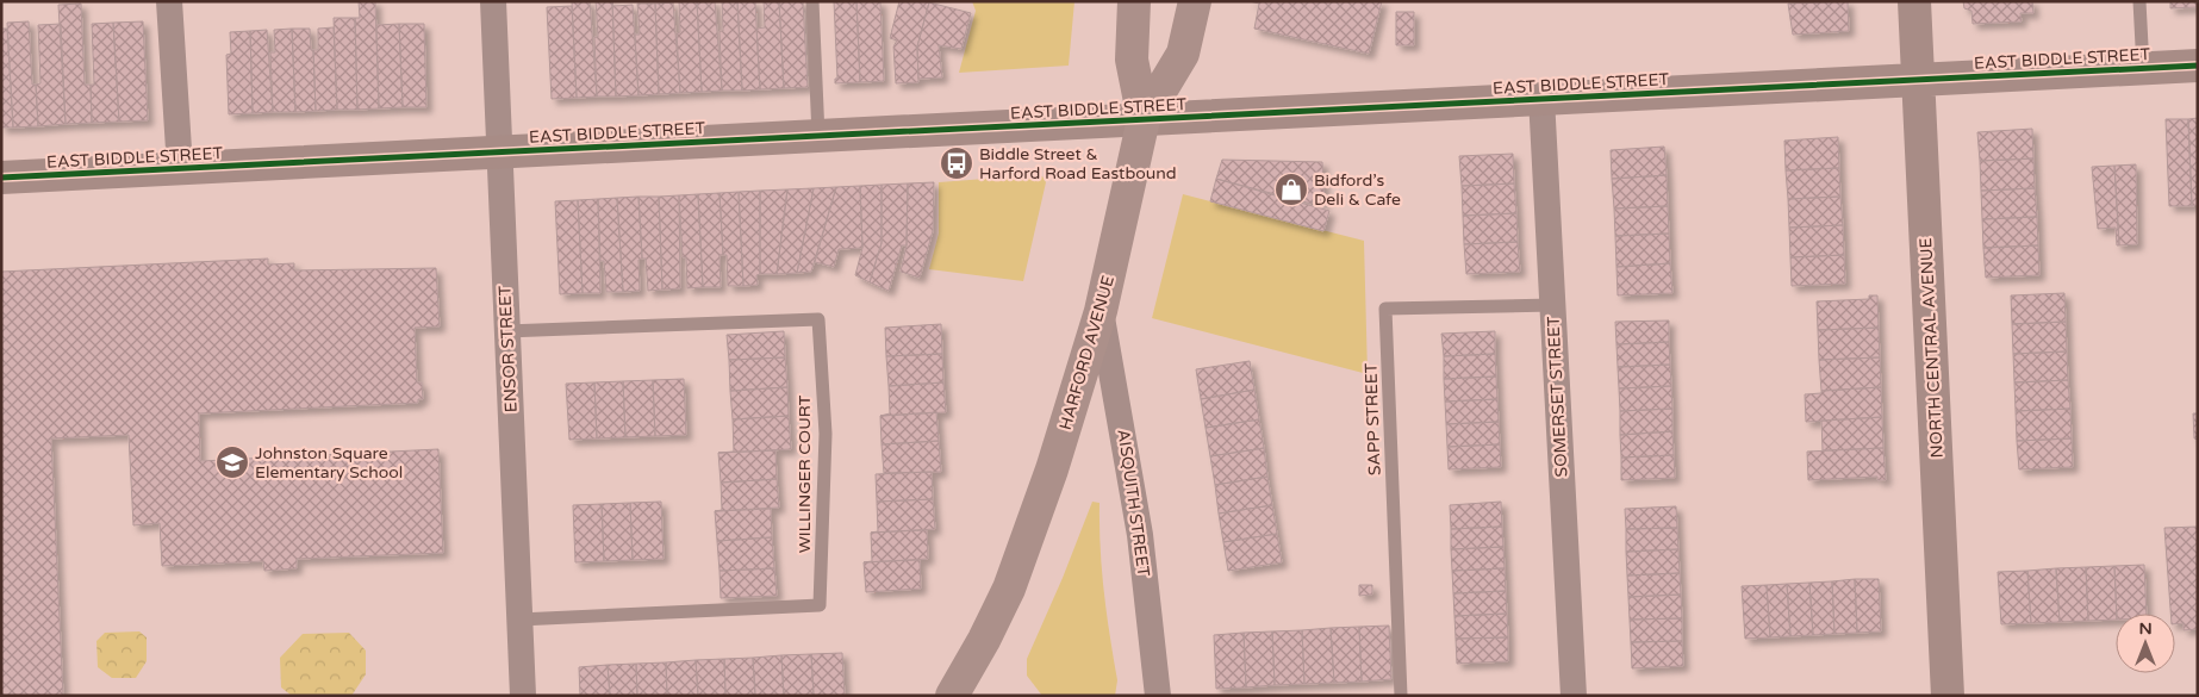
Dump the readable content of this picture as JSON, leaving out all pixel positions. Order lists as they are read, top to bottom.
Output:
{
  "streets": {
    "main road": ["EAST BIDDLE STREET", "NORTH CENTRAL AVENUE", "HARFORD AVENUE"],
    "street": ["ENSOR STREET", "SOMERSET STREET", "AISQUITH STREET"],
    "lane": ["SAPP STREET", "WILLINGER COURT"]
  },
  "crossings": [
    ["EAST BIDDLE STREET", "NORTH CENTRAL AVENUE"],
    ["EAST BIDDLE STREET", "ENSOR STREET"],
    ["EAST BIDDLE STREET", "HARFORD AVENUE"],
    ["EAST BIDDLE STREET", "SOMERSET STREET"],
    ["ENSOR STREET", "WILLINGER COURT"],
    ["HARFORD AVENUE", "AISQUITH STREET"],
    ["SOMERSET STREET", "SAPP STREET"]
  ],
  "places": {
    "bus stop": ["Biddle Street & Harford Road Eastbound"],
    "shop": ["Bidford’s Deli & Cafe"],
    "school or university": ["Johnston Square Elementary School"]
  },
  "north": "top"
}
